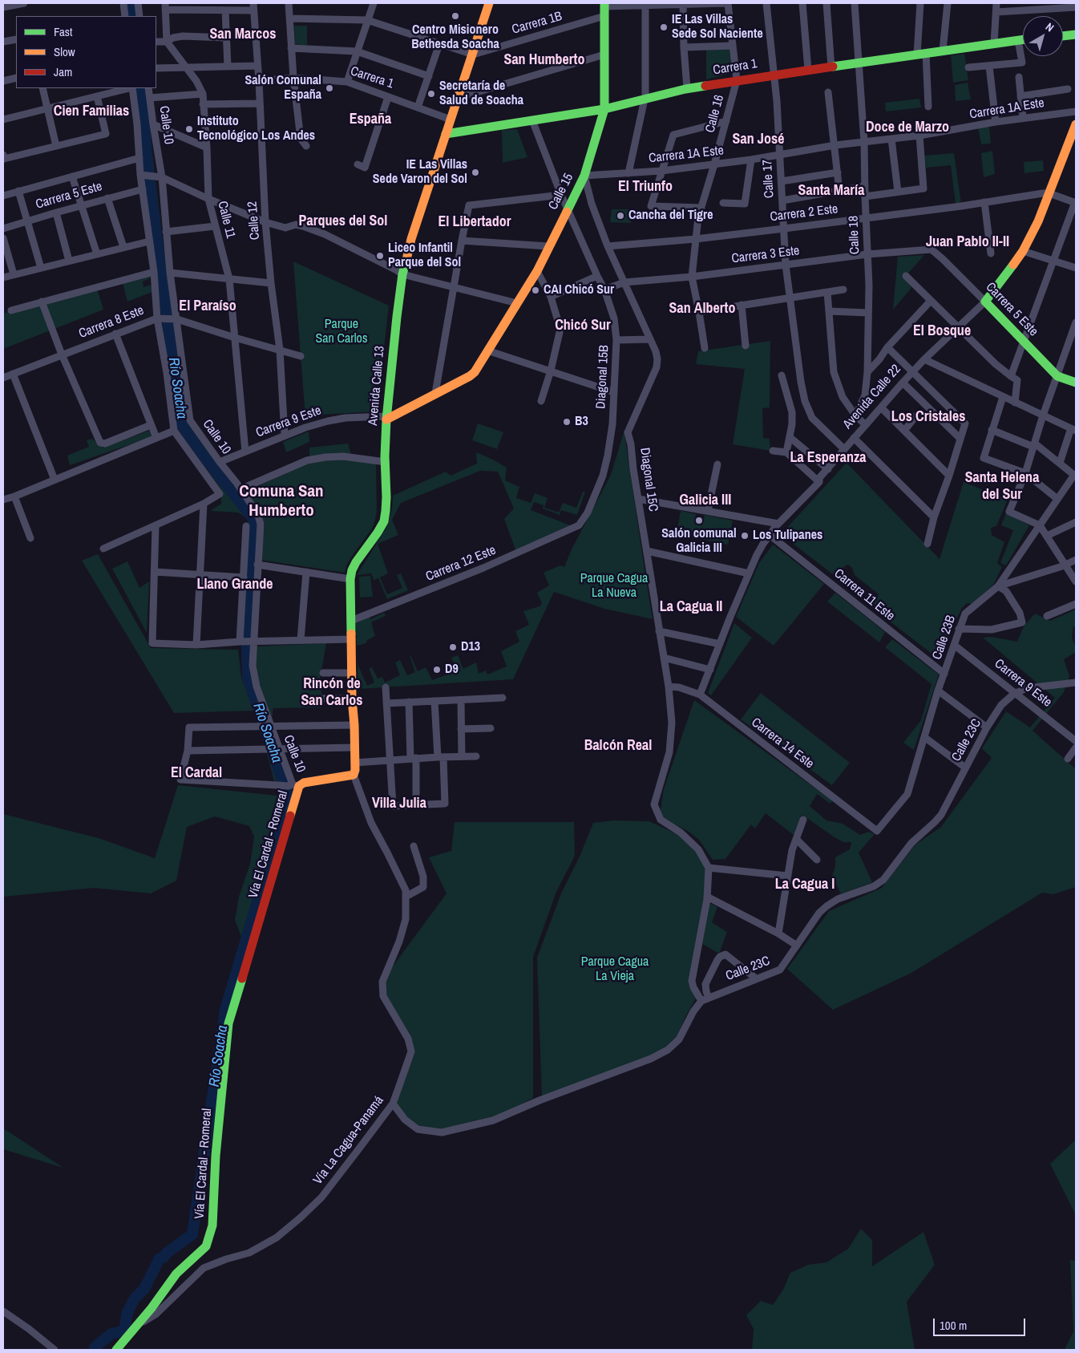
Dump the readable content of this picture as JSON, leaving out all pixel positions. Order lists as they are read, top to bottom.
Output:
{
  "streets": {
    "main road": [
      "Carrera 1",
      "Calle 15",
      "Carrera 5 Este",
      "Avenida Calle 13",
      "Avenida Calle 22",
      "Vía El Cardal - Romeral"
    ],
    "street": [
      "Carrera 1B",
      "Carrera 1A Este",
      "Calle 16",
      "Calle 10",
      "Calle 17",
      "Carrera 2 Este",
      "Calle 11",
      "Calle 12",
      "Calle 18",
      "Carrera 3 Este",
      "Carrera 8 Este",
      "Diagonal 15B",
      "Carrera 9 Este",
      "Diagonal 15C",
      "Carrera 12 Este",
      "Carrera 11 Este",
      "Calle 23B",
      "Calle 23C",
      "Carrera 14 Este",
      "Vía La Cagua-Panamá"
    ]
  },
  "crossings": [
    ["Carrera 1B", "Calle 15"],
    ["Carrera 1B", "Avenida Calle 13"],
    ["Carrera 1", "Calle 16"],
    ["Carrera 1", "Calle 17"],
    ["Carrera 1", "Calle 15"],
    ["Carrera 1", "Calle 12"],
    ["Carrera 1", "Calle 18"],
    ["Carrera 1", "Diagonal 15B"],
    ["Carrera 1", "Avenida Calle 13"],
    ["Carrera 1A Este", "Calle 16"],
    ["Carrera 1A Este", "Calle 17"],
    ["Carrera 1A Este", "Calle 15"],
    ["Carrera 1A Este", "Calle 18"],
    ["Carrera 1A Este", "Diagonal 15C"],
    ["Calle 16", "Carrera 2 Este"],
    ["Calle 16", "Carrera 3 Este"],
    ["Calle 10", "Carrera 8 Este"],
    ["Calle 10", "Carrera 9 Este"],
    ["Calle 10", "Vía El Cardal - Romeral"],
    ["Calle 17", "Carrera 2 Este"],
    ["Calle 17", "Carrera 3 Este"],
    ["Calle 17", "Avenida Calle 22"],
    ["Calle 15", "Diagonal 15B"],
    ["Calle 15", "Diagonal 15C"],
    ["Carrera 5 Este", "Carrera 3 Este"],
    ["Carrera 5 Este", "Avenida Calle 22"],
    ["Carrera 2 Este", "Calle 18"],
    ["Carrera 2 Este", "Avenida Calle 22"],
    ["Carrera 2 Este", "Diagonal 15C"],
    ["Calle 11", "Carrera 8 Este"],
    ["Calle 11", "Carrera 9 Este"],
    ["Calle 12", "Carrera 8 Este"],
    ["Calle 12", "Carrera 9 Este"],
    ["Calle 18", "Carrera 3 Este"],
    ["Carrera 3 Este", "Diagonal 15B"],
    ["Carrera 3 Este", "Diagonal 15C"],
    ["Diagonal 15B", "Carrera 12 Este"],
    ["Avenida Calle 13", "Carrera 9 Este"],
    ["Avenida Calle 13", "Carrera 12 Este"],
    ["Avenida Calle 13", "Vía La Cagua-Panamá"],
    ["Avenida Calle 22", "Carrera 11 Este"],
    ["Avenida Calle 22", "Carrera 14 Este"],
    ["Carrera 9 Este", "Calle 23B"],
    ["Carrera 9 Este", "Calle 23C"],
    ["Diagonal 15C", "Carrera 14 Este"],
    ["Carrera 11 Este", "Calle 23B"],
    ["Calle 23B", "Carrera 14 Este"],
    ["Vía El Cardal - Romeral", "Vía La Cagua-Panamá"]
  ],
  "districts": [
    "San Marcos",
    "San Humberto",
    "Cien Familias",
    "España",
    "Doce de Marzo",
    "San José",
    "El Triunfo",
    "Santa María",
    "Parques del Sol",
    "El Libertador",
    "Juan Pablo II-II",
    "El Paraíso",
    "San Alberto",
    "Chicó Sur",
    "El Bosque",
    "Los Cristales",
    "La Esperanza",
    "Santa Helena del Sur",
    "Comuna San Humberto",
    "Galicia III",
    "Llano Grande",
    "La Cagua II",
    "Rincón de San Carlos",
    "Balcón Real",
    "El Cardal",
    "Villa Julia",
    "La Cagua I"
  ],
  "water": ["Río Soacha"],
  "parks": ["Parque San Carlos", "Parque Cagua La Nueva", "Parque Cagua La Vieja"],
  "places": [
    "Centro Misionero Bethesda Soacha",
    "IE Las Villas Sede Sol Naciente",
    "Salón Comunal España",
    "Secretaría de Salud de Soacha",
    "Instituto Tecnológico Los Andes",
    "IE Las Villas Sede Varon del Sol",
    "Cancha del Tigre",
    "Liceo Infantil Parque del Sol",
    "CAI Chicó Sur",
    "B3",
    "Salón comunal Galicia III",
    "Los Tulipanes",
    "D13",
    "D9"
  ],
  "legend": ["Fast", "Slow", "Jam"],
  "scale_bar": "100 m",
  "north": "top right"
}
